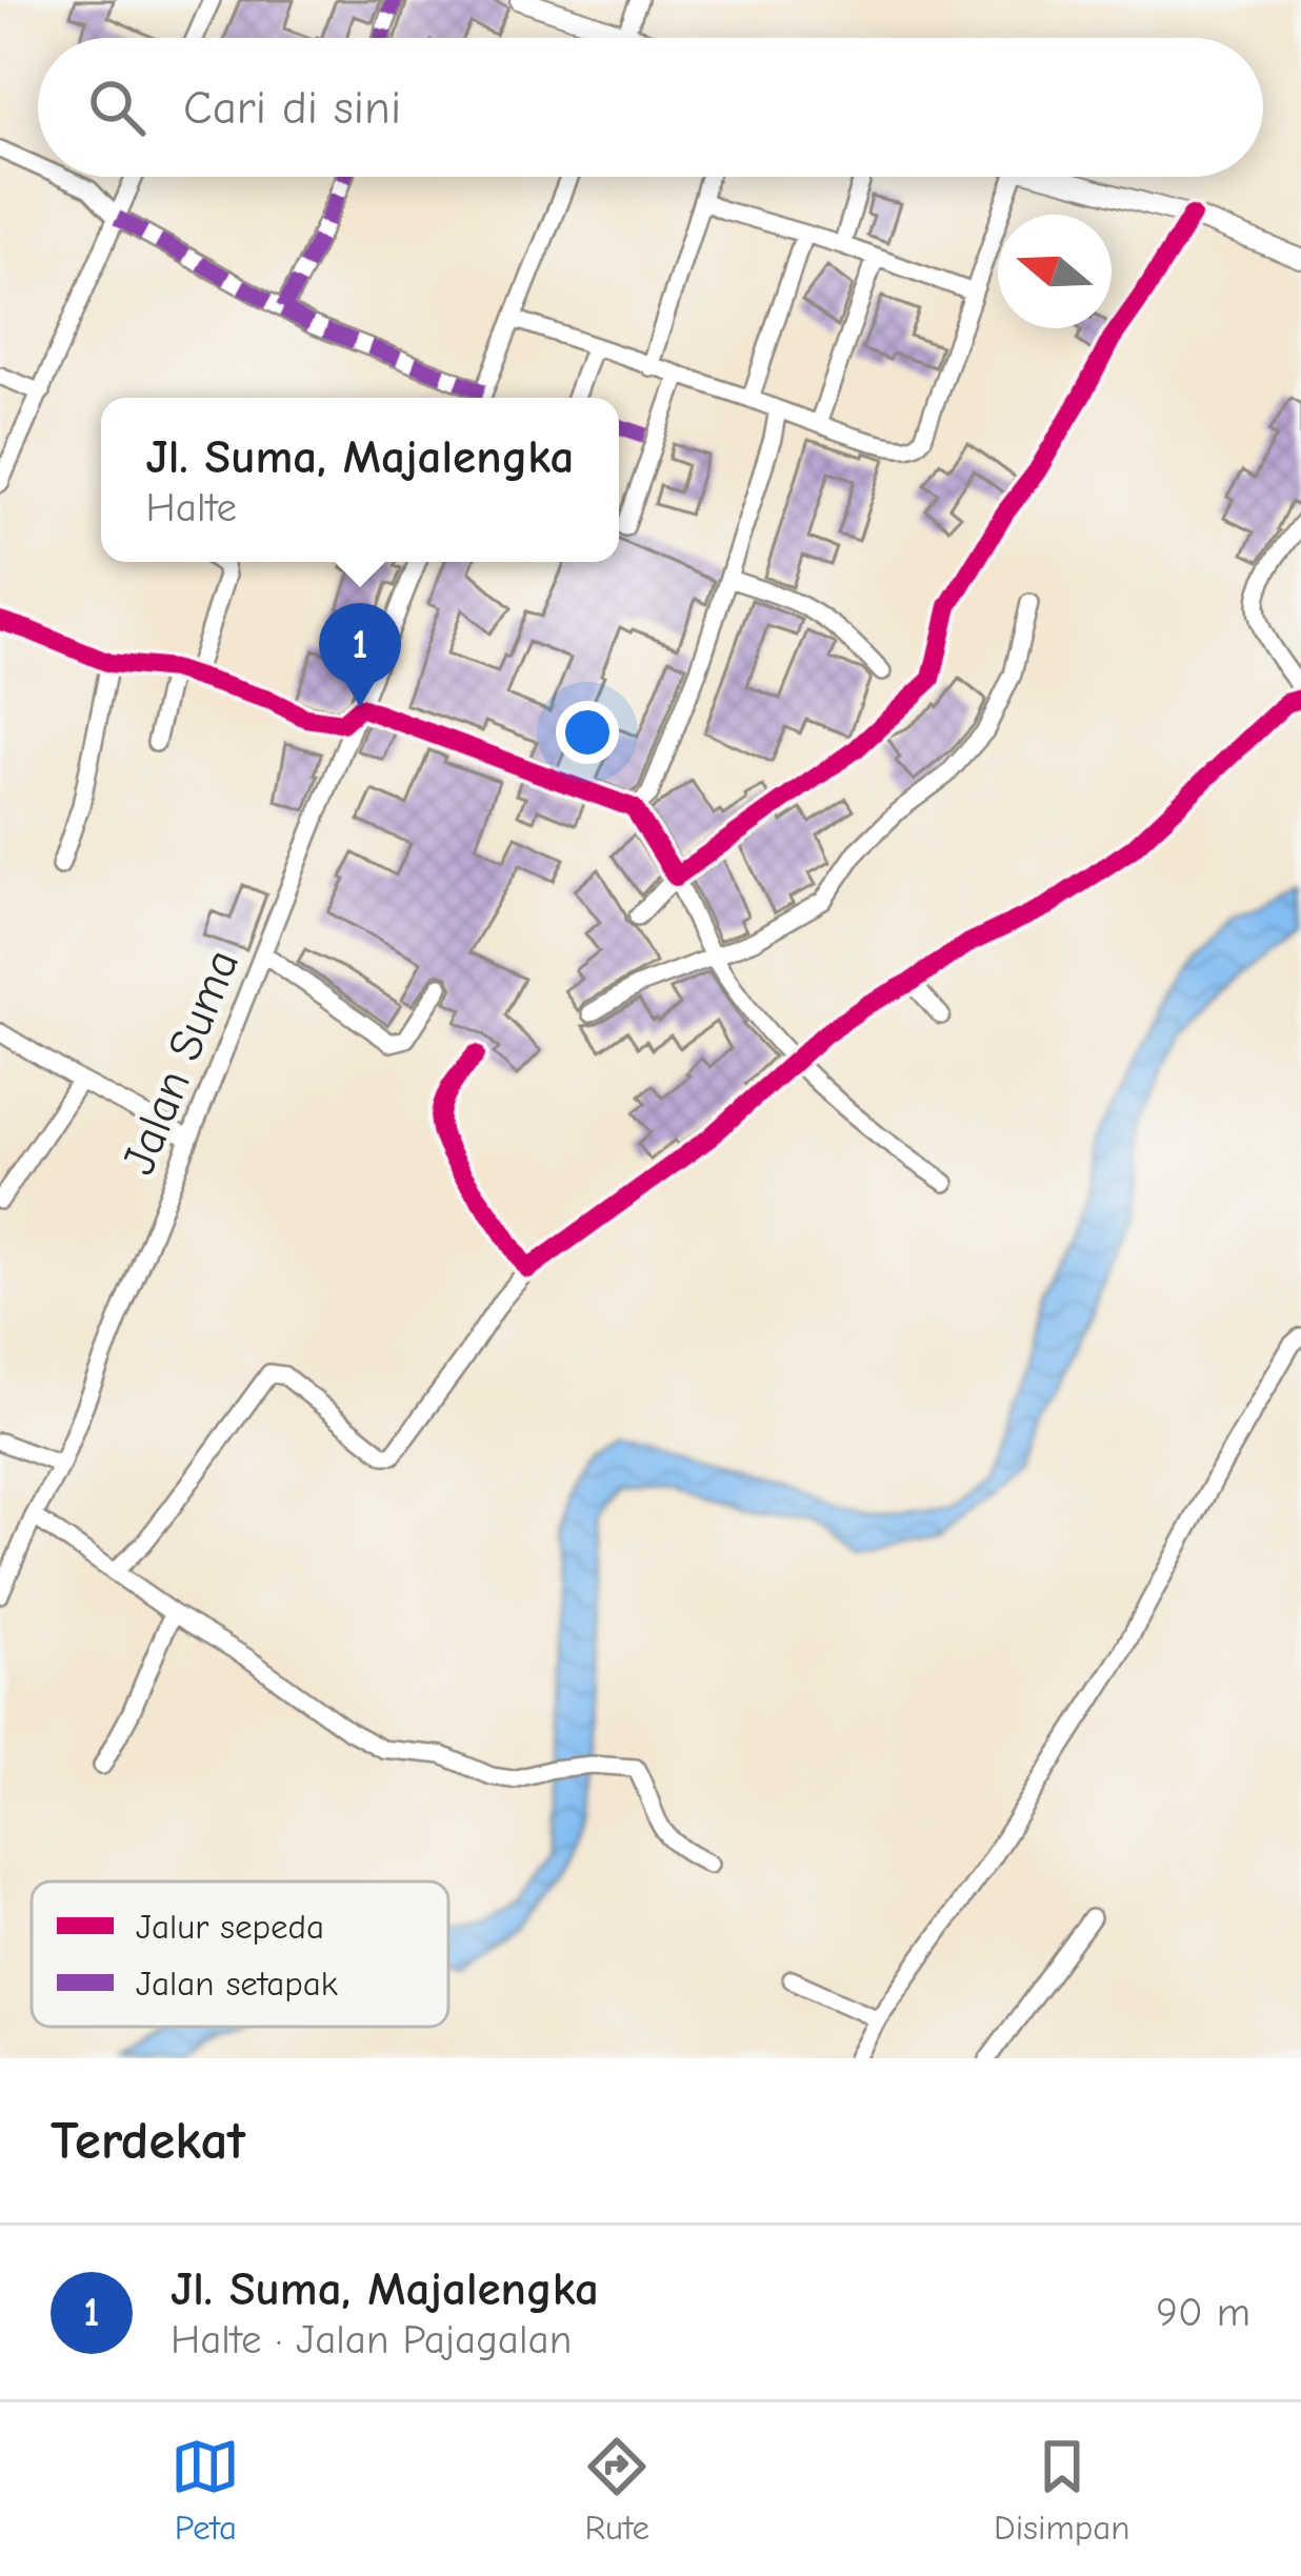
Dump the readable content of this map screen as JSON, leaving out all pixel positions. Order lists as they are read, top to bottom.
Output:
{
  "streets": {
    "street": ["Jalan Suma"]
  },
  "legend": ["Jalur sepeda", "Jalan setapak"],
  "north": "left",
  "page": {
    "search": "Cari di sini",
    "popup": ["Jl. Suma, Majalengka", "Halte"],
    "pins": "1",
    "heading": "Terdekat",
    "list": [
      {
        "mark": "1",
        "name": "Jl. Suma, Majalengka",
        "note": "Halte · Jalan Pajagalan",
        "value": "90 m"
      }
    ],
    "nav": ["Peta", "Rute", "Disimpan"]
  }
}
